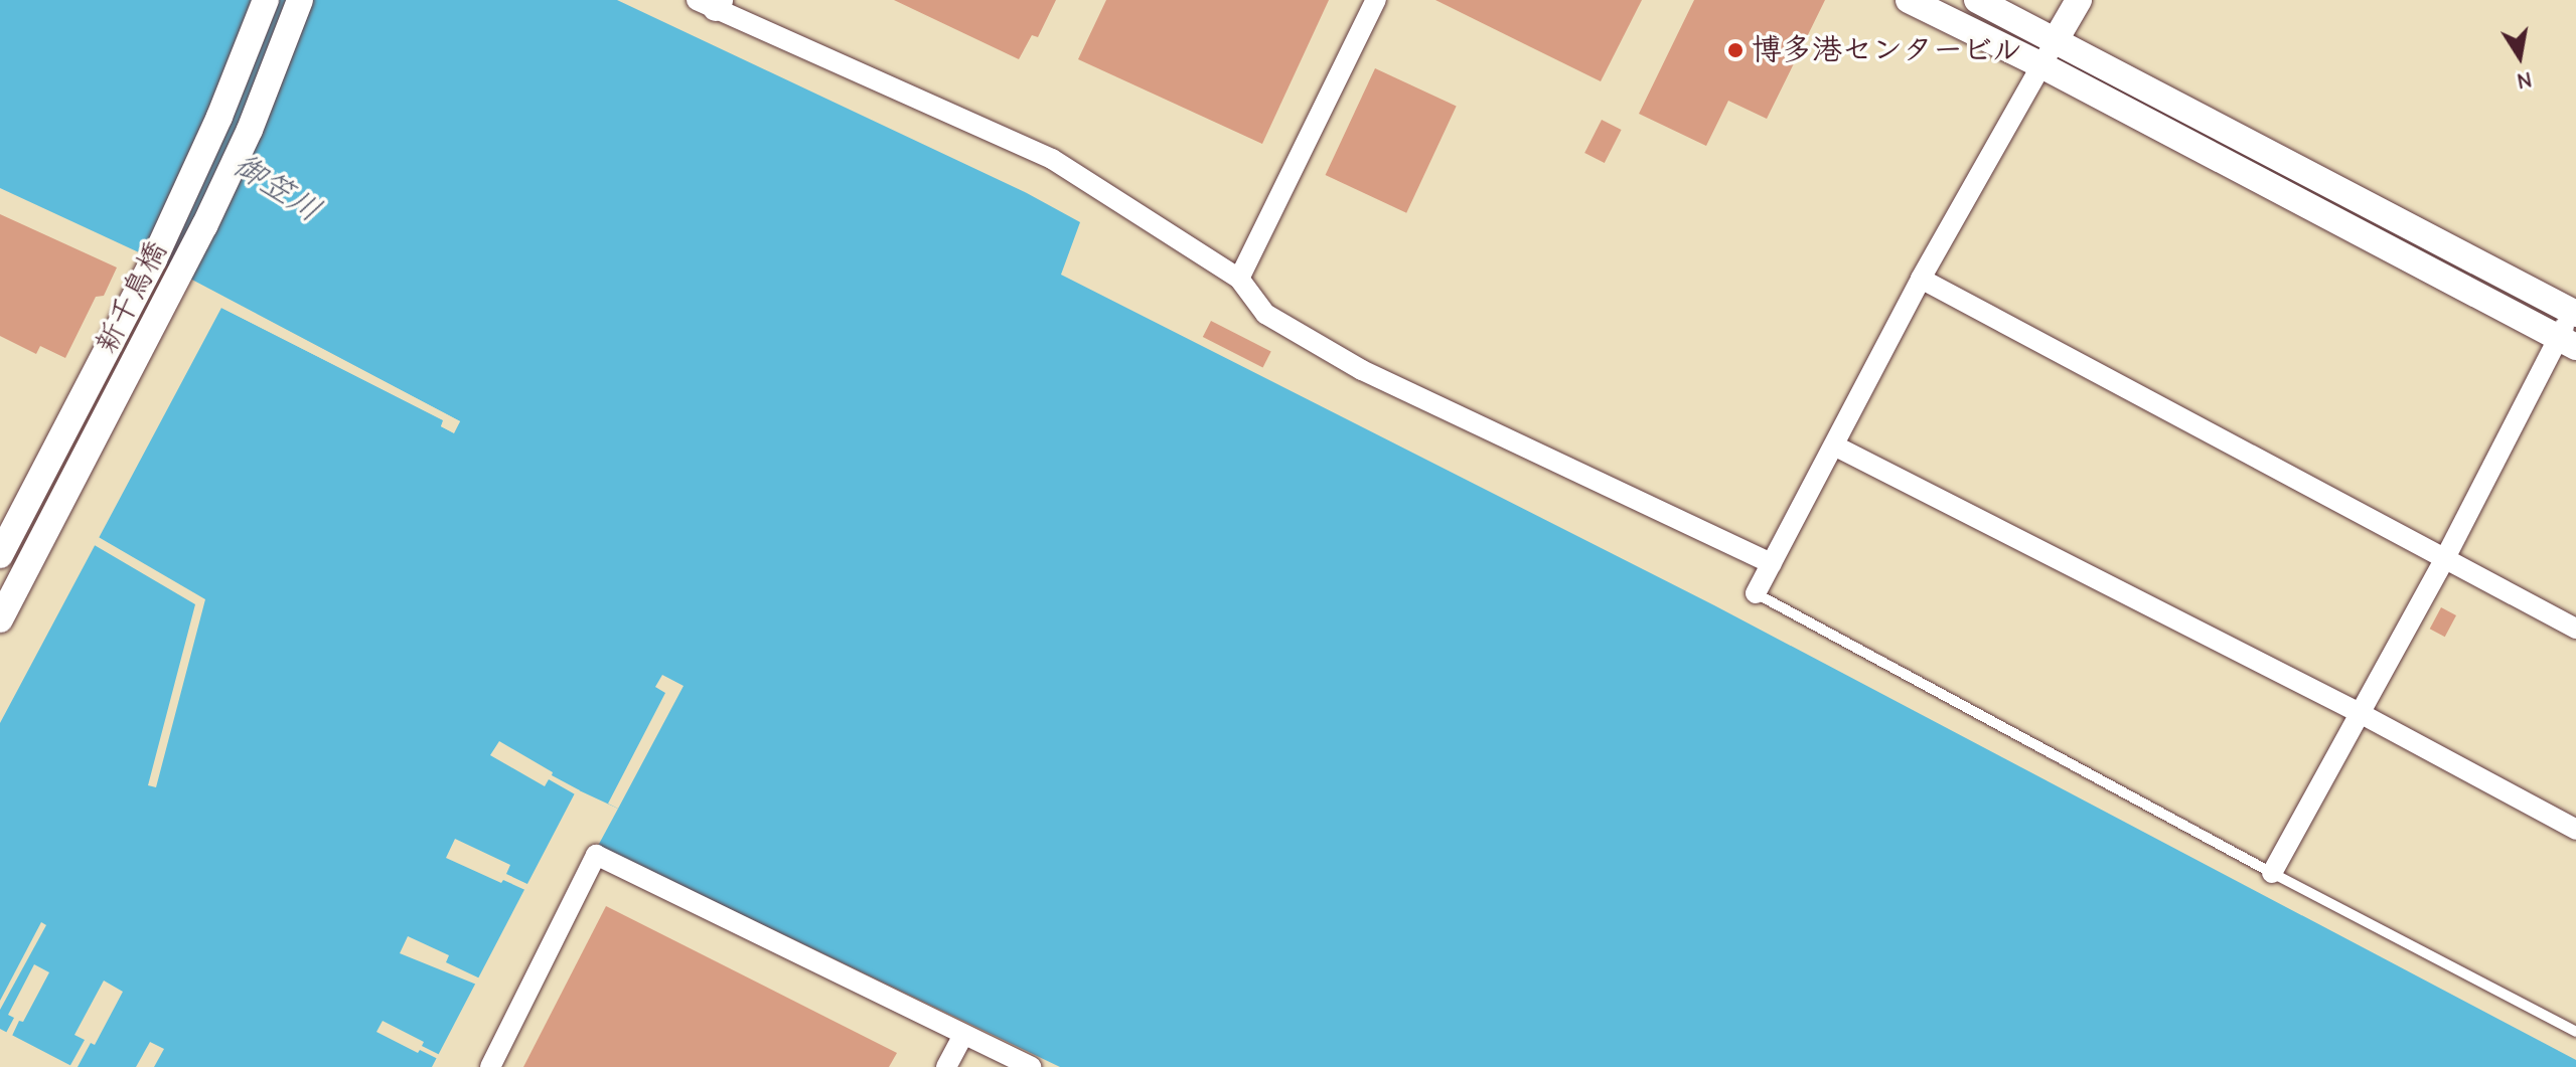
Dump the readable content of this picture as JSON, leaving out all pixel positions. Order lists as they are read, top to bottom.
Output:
{
  "streets": {
    "street": ["新千鳥橋"]
  },
  "water": ["御笠川"],
  "places": ["博多港センタービル"],
  "north": "bottom"
}
